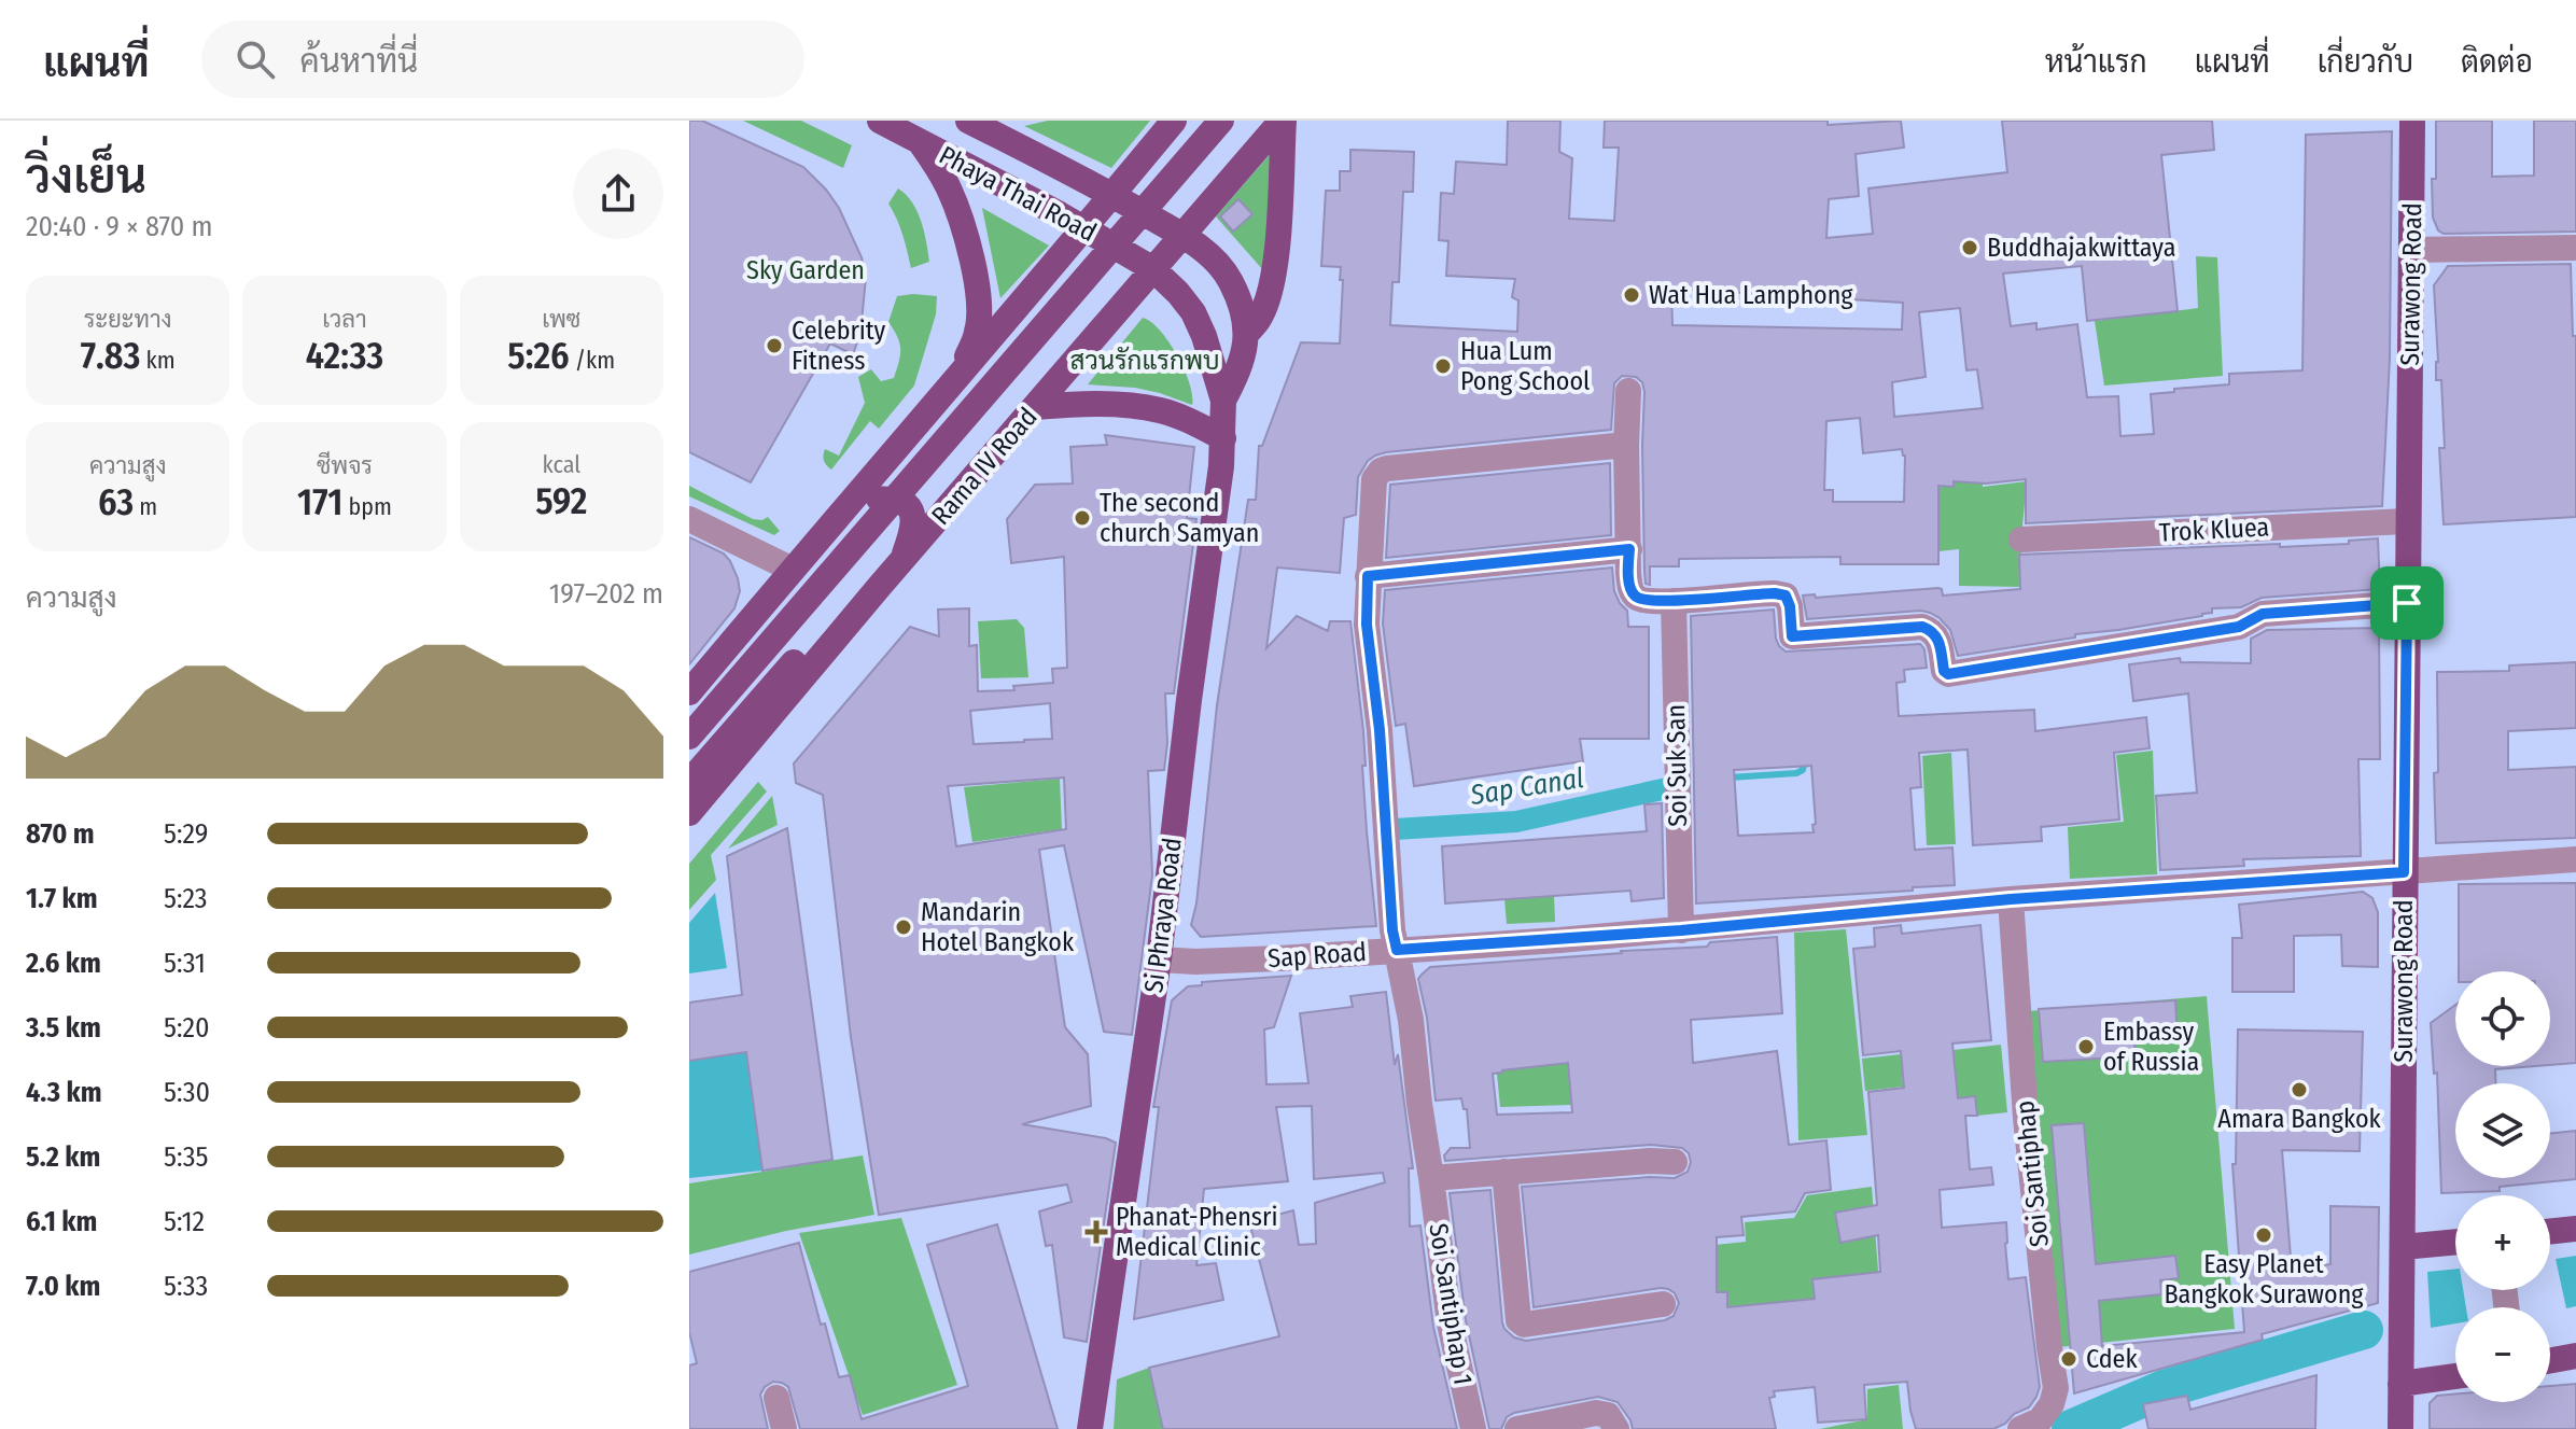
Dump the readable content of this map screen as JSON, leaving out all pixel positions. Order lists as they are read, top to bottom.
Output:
{
  "streets": {
    "main road": [
      "Phaya Thai Road",
      "Surawong Road",
      "Rama IV Road",
      "Si Phraya Road"
    ],
    "street": [
      "Trok Kluea",
      "Soi Suk San",
      "Sap Road",
      "Soi Santiphap",
      "Soi Santiphap 1"
    ]
  },
  "crossings": [
    ["Phaya Thai Road", "Rama IV Road"],
    ["Phaya Thai Road", "Si Phraya Road"],
    ["Surawong Road", "Trok Kluea"],
    ["Surawong Road", "Sap Road"],
    ["Rama IV Road", "Si Phraya Road"],
    ["Soi Suk San", "Sap Road"],
    ["Si Phraya Road", "Sap Road"],
    ["Sap Road", "Soi Santiphap"],
    ["Sap Road", "Soi Santiphap 1"]
  ],
  "water": ["Sap Canal"],
  "parks": ["Sky Garden", "สวนรักแรกพบ"],
  "places": {
    "other": [
      "Buddhajakwittaya",
      "Wat Hua Lamphong",
      "Celebrity Fitness",
      "Hua Lum Pong School",
      "The second church Samyan",
      "Mandarin Hotel Bangkok",
      "Embassy of Russia",
      "Amara Bangkok",
      "Easy Planet Bangkok Surawong",
      "Cdek"
    ],
    "health": ["Phanat-Phensri Medical Clinic"]
  },
  "page": {
    "header": "แผนที่",
    "search": "ค้นหาที่นี่",
    "nav": [
      "หน้าแรก",
      "แผนที่",
      "เกี่ยวกับ",
      "ติดต่อ"
    ],
    "heading": ["วิ่งเย็น", "20:40 · 9 × 870 m"],
    "stats": [
      ["ระยะทาง", "7.83 km"],
      ["เวลา", "42:33"],
      ["เพซ", "5:26 /km"],
      ["ความสูง", "63 m"],
      ["ชีพจร", "171 bpm"],
      ["kcal", "592"]
    ],
    "chart": ["ความสูง", "197–202 m"],
    "list": [
      {
        "name": "870 m",
        "note": "5:29"
      },
      {
        "name": "1.7 km",
        "note": "5:23"
      },
      {
        "name": "2.6 km",
        "note": "5:31"
      },
      {
        "name": "3.5 km",
        "note": "5:20"
      },
      {
        "name": "4.3 km",
        "note": "5:30"
      },
      {
        "name": "5.2 km",
        "note": "5:35"
      },
      {
        "name": "6.1 km",
        "note": "5:12"
      },
      {
        "name": "7.0 km",
        "note": "5:33"
      }
    ],
    "map_buttons": ["+", "−"]
  }
}
